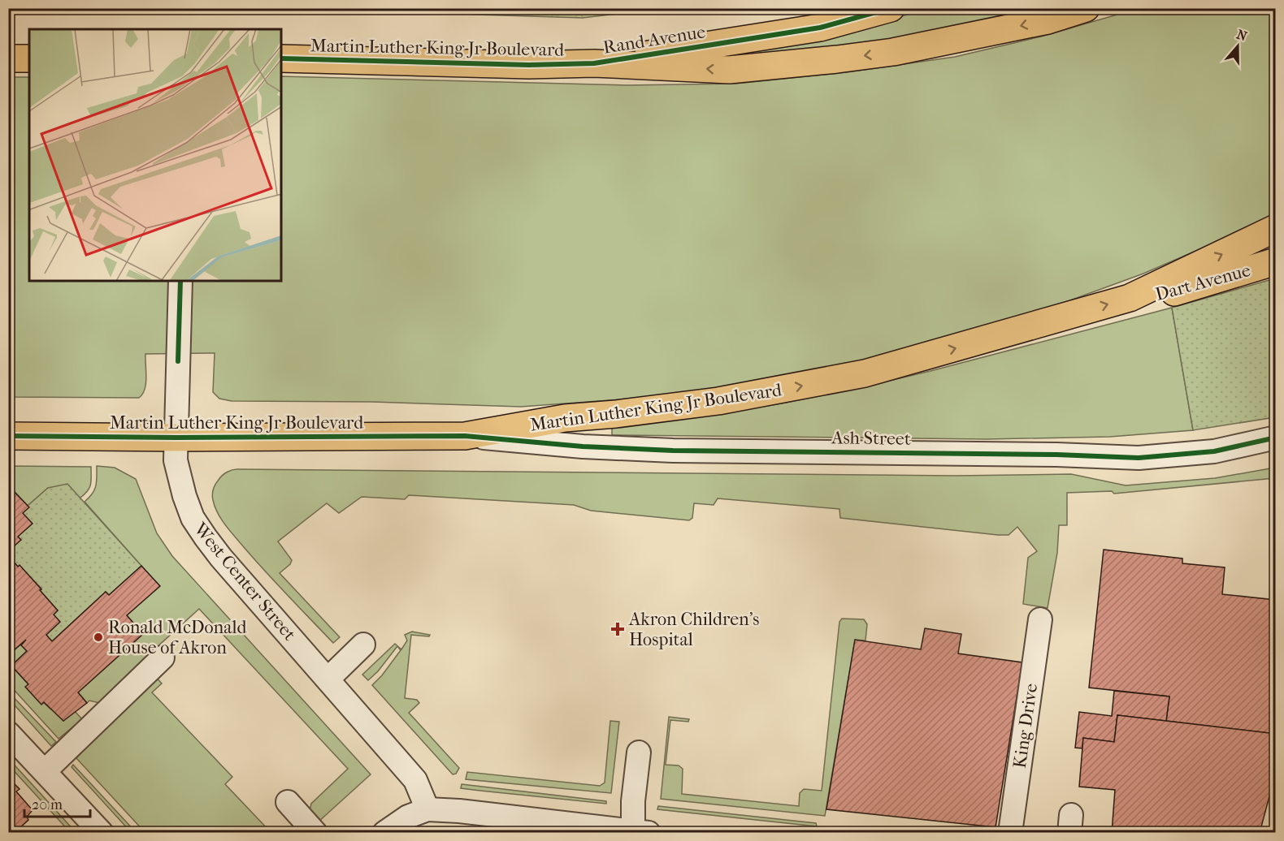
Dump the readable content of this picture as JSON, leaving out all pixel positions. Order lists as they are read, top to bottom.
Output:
{
  "streets": {
    "main road": ["Rand Avenue", "Martin Luther King Jr Boulevard", "Dart Avenue"],
    "street": ["Ash Street", "West Center Street", "King Drive"]
  },
  "crossings": [
    ["Rand Avenue", "Martin Luther King Jr Boulevard"],
    ["Martin Luther King Jr Boulevard", "Dart Avenue"],
    ["Martin Luther King Jr Boulevard", "Ash Street"],
    ["Martin Luther King Jr Boulevard", "West Center Street"]
  ],
  "places": {
    "health": ["Akron Children's Hospital"],
    "other": ["Ronald McDonald House of Akron"]
  },
  "scale_bar": "20 m",
  "north": "top"
}
